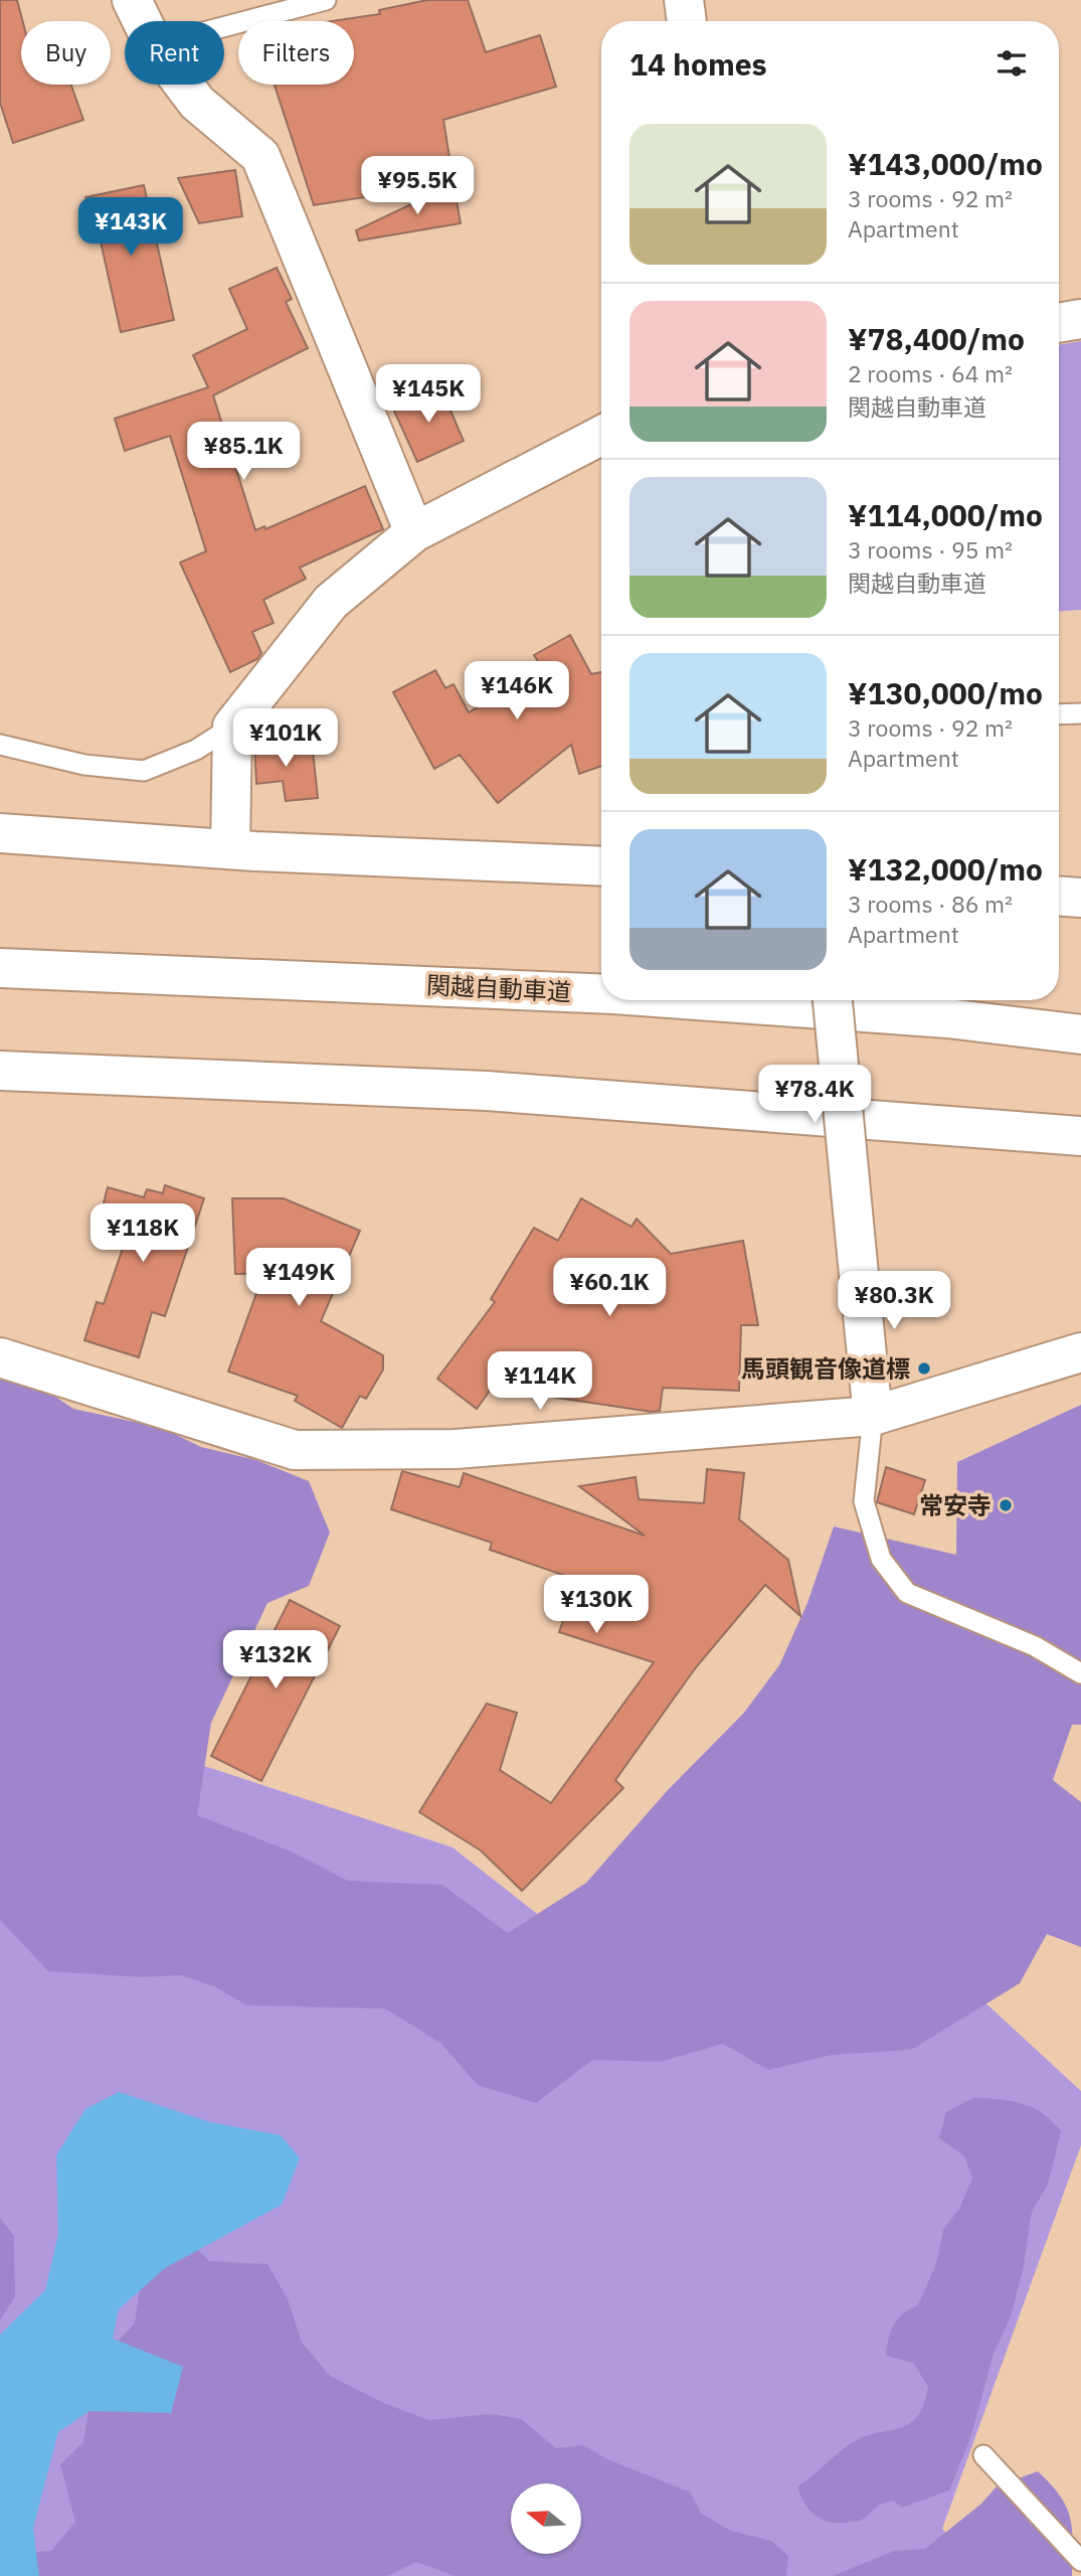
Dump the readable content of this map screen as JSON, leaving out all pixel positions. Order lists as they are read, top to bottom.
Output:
{
  "streets": {
    "main road": ["関越自動車道"]
  },
  "places": ["馬頭観音像道標", "常安寺"],
  "north": "left",
  "page": {
    "chip": ["Buy", "Rent", "Filters"],
    "heading": "14 homes",
    "list": [
      {
        "name": "¥143,000/mo",
        "note": "3 rooms · 92 m² · Apartment"
      },
      {
        "name": "¥78,400/mo",
        "note": "2 rooms · 64 m² · 関越自動車道"
      },
      {
        "name": "¥114,000/mo",
        "note": "3 rooms · 95 m² · 関越自動車道"
      },
      {
        "name": "¥130,000/mo",
        "note": "3 rooms · 92 m² · Apartment"
      },
      {
        "name": "¥132,000/mo",
        "note": "3 rooms · 86 m² · Apartment"
      }
    ],
    "price": [
      "¥95.5K",
      "¥143K",
      "¥145K",
      "¥85.1K",
      "¥146K",
      "¥101K",
      "¥78.4K",
      "¥118K",
      "¥149K",
      "¥60.1K",
      "¥80.3K",
      "¥114K",
      "¥130K",
      "¥132K"
    ]
  }
}
